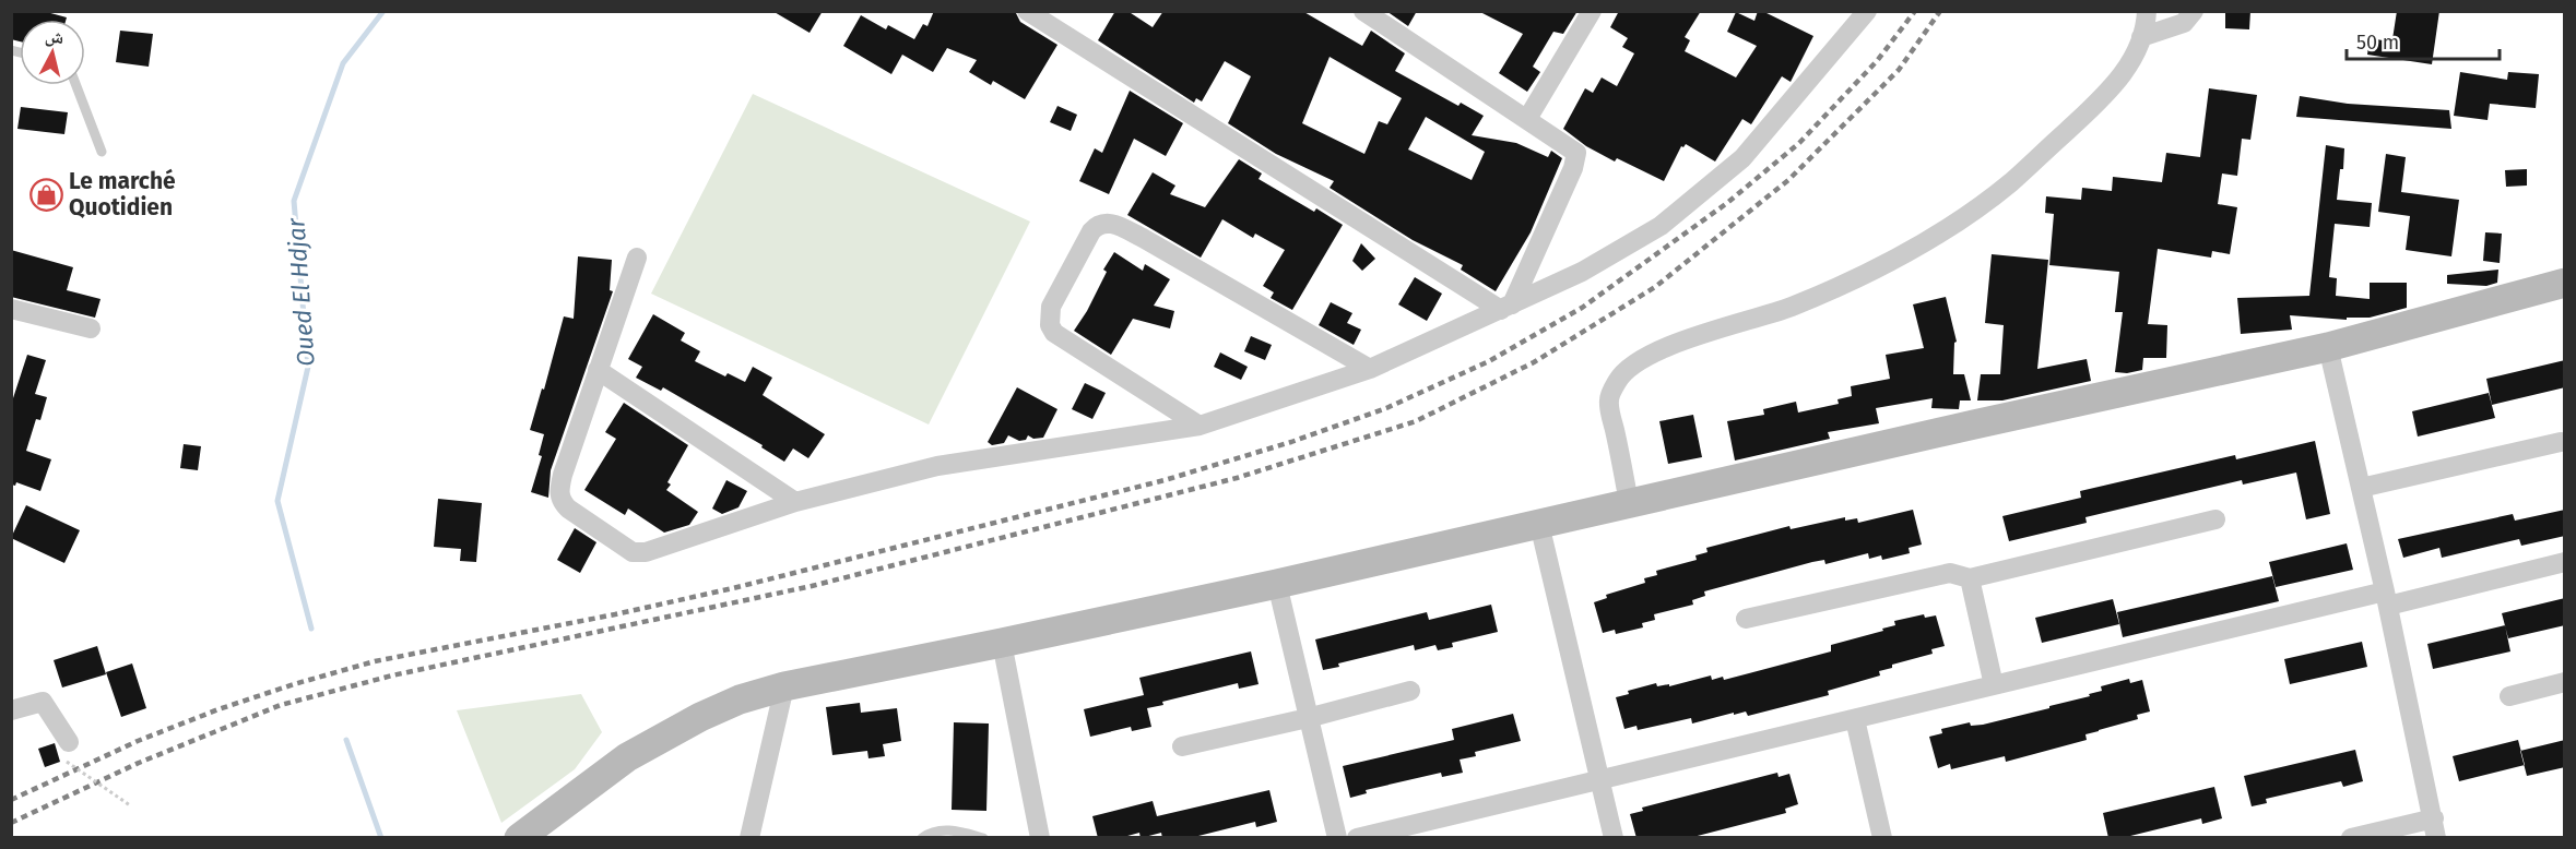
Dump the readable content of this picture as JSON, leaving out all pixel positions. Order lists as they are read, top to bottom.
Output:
{
  "water": ["Oued El Hdjar"],
  "places": {
    "shop": ["Le marché Quotidien"]
  },
  "scale_bar": "50 m",
  "north": "top"
}
